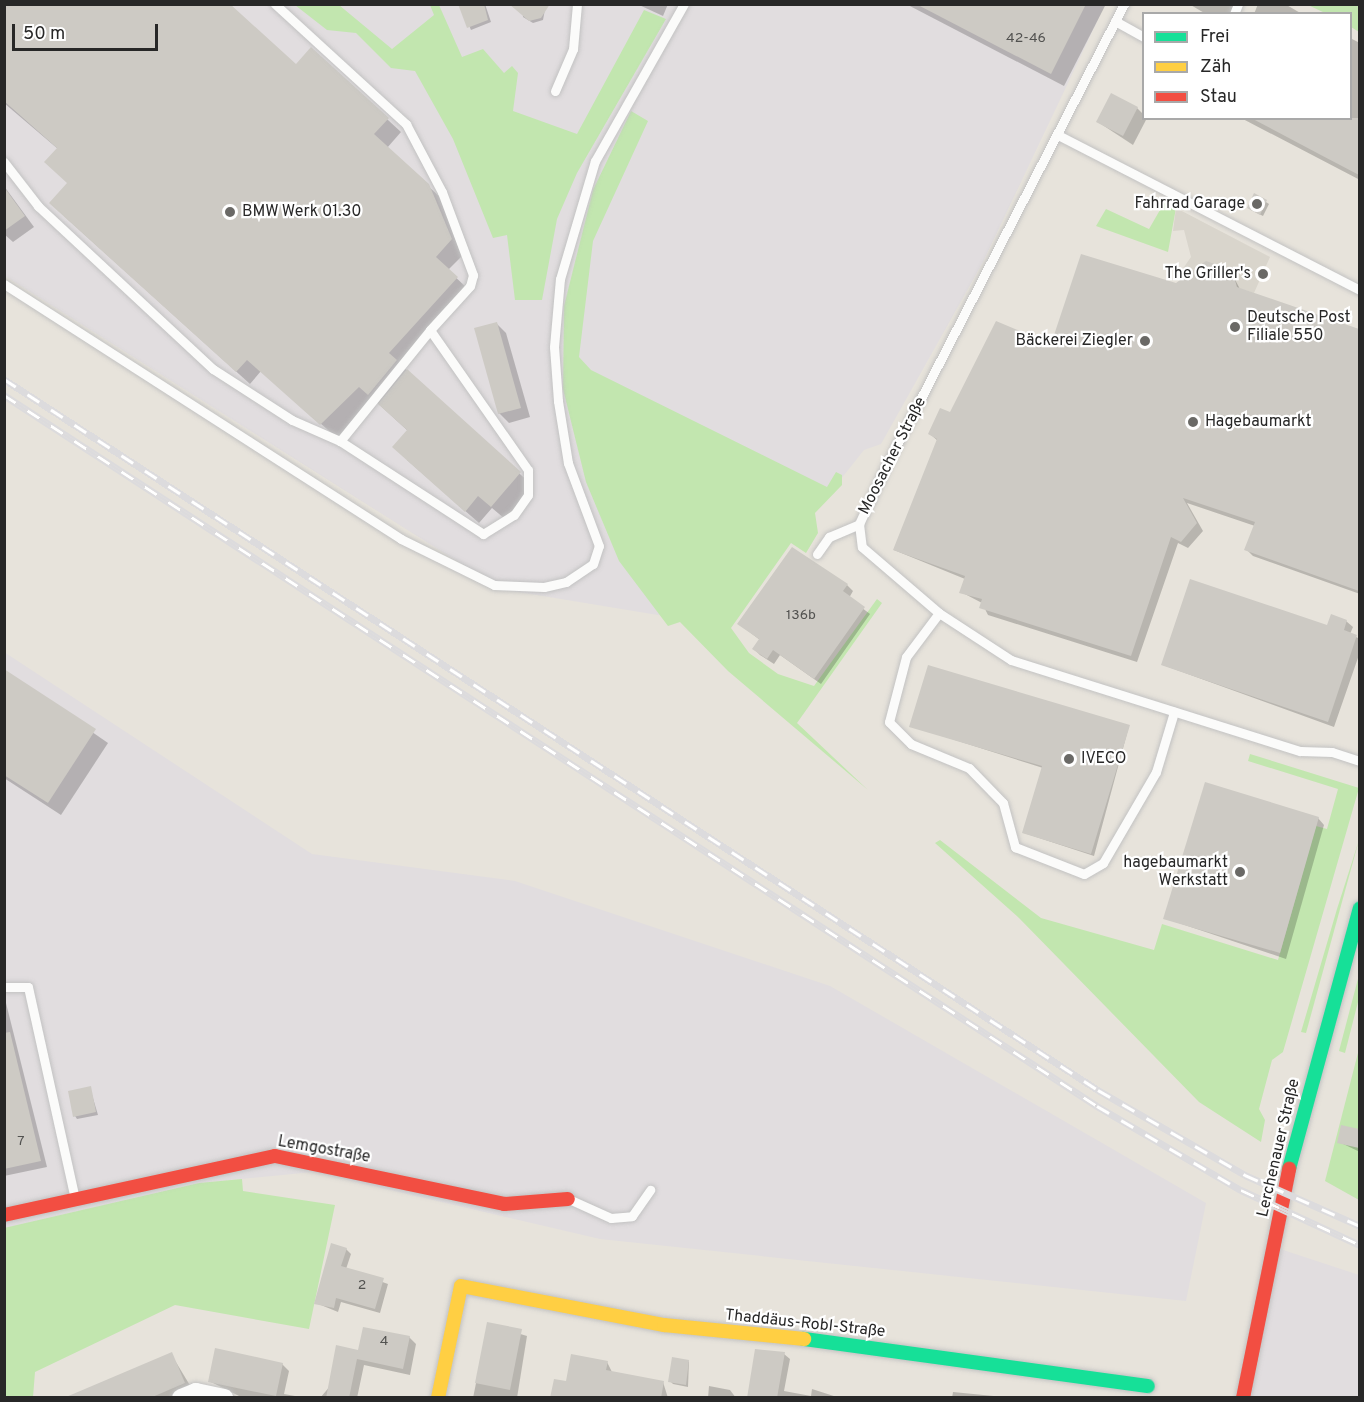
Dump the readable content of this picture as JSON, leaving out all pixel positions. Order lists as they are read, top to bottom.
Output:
{
  "streets": {
    "street": ["Lerchenauer Straße", "Lemgostraße", "Thaddäus-Robl-Straße"],
    "lane": ["Moosacher Straße"]
  },
  "places": [
    "Fahrrad Garage",
    "BMW Werk 01.30",
    "The Griller's",
    "Deutsche Post Filiale 550",
    "Bäckerei Ziegler",
    "Hagebaumarkt",
    "IVECO",
    "hagebaumarkt Werkstatt"
  ],
  "house_numbers": [
    "42-46",
    "136b",
    "7",
    "2",
    "4"
  ],
  "legend": ["Frei", "Zäh", "Stau"],
  "scale_bar": "50 m"
}
